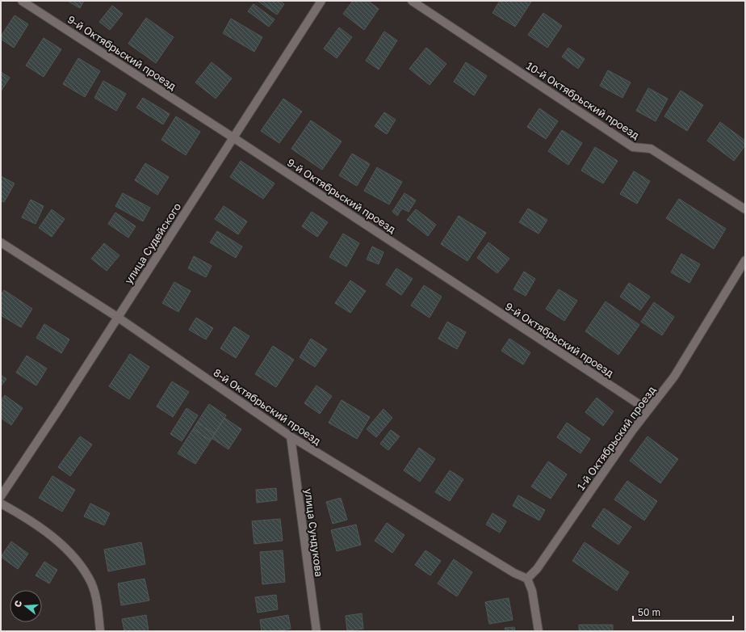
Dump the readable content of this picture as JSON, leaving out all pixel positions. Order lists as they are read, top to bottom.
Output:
{
  "streets": {
    "street": [
      "9-й Октябрьский проезд",
      "10-й Октябрьский проезд",
      "улица Судейского",
      "8-й Октябрьский проезд",
      "1-й Октябрьский проезд",
      "улица Сундукова"
    ]
  },
  "crossings": [
    ["9-й Октябрьский проезд", "улица Судейского"],
    ["9-й Октябрьский проезд", "1-й Октябрьский проезд"],
    ["улица Судейского", "8-й Октябрьский проезд"],
    ["8-й Октябрьский проезд", "1-й Октябрьский проезд"],
    ["8-й Октябрьский проезд", "улица Сундукова"]
  ],
  "scale_bar": "50 m",
  "north": "left"
}
